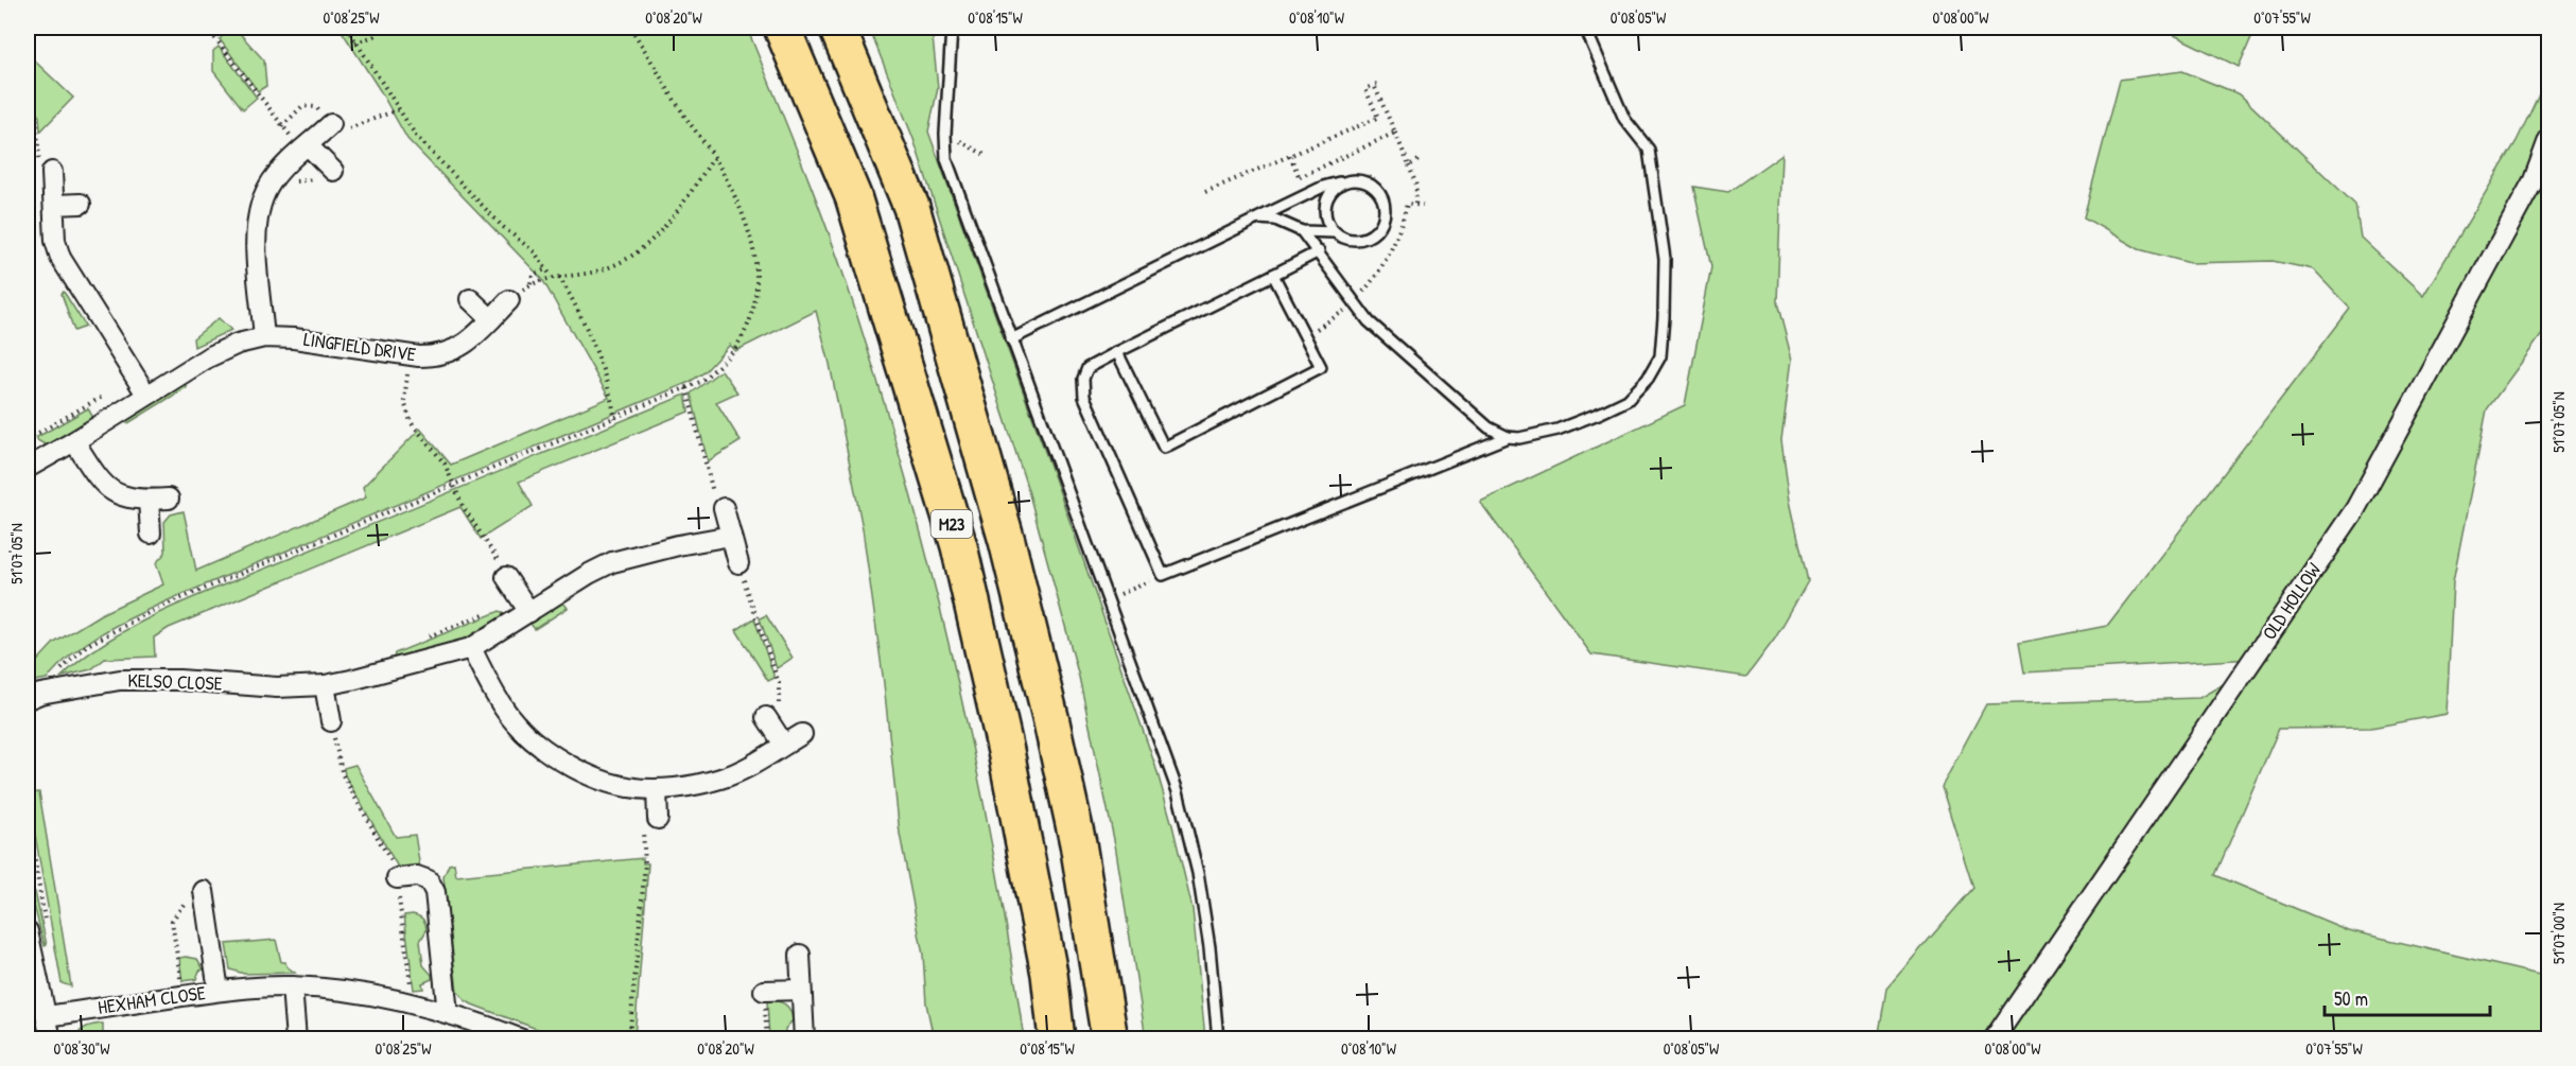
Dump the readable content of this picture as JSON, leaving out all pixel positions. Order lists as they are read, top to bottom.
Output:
{
  "streets": {
    "highway": ["M23"],
    "street": [
      "LINGFIELD DRIVE",
      "OLD HOLLOW",
      "KELSO CLOSE",
      "HEXHAM CLOSE"
    ]
  },
  "scale_bar": "50 m",
  "coordinates": [
    "0°08'25\"W",
    "0°08'20\"W",
    "0°08'15\"W",
    "0°08'10\"W",
    "0°08'05\"W",
    "0°08'00\"W",
    "0°07'55\"W",
    "51°07'05\"N",
    "51°07'00\"N",
    "0°08'30\"W"
  ]
}
